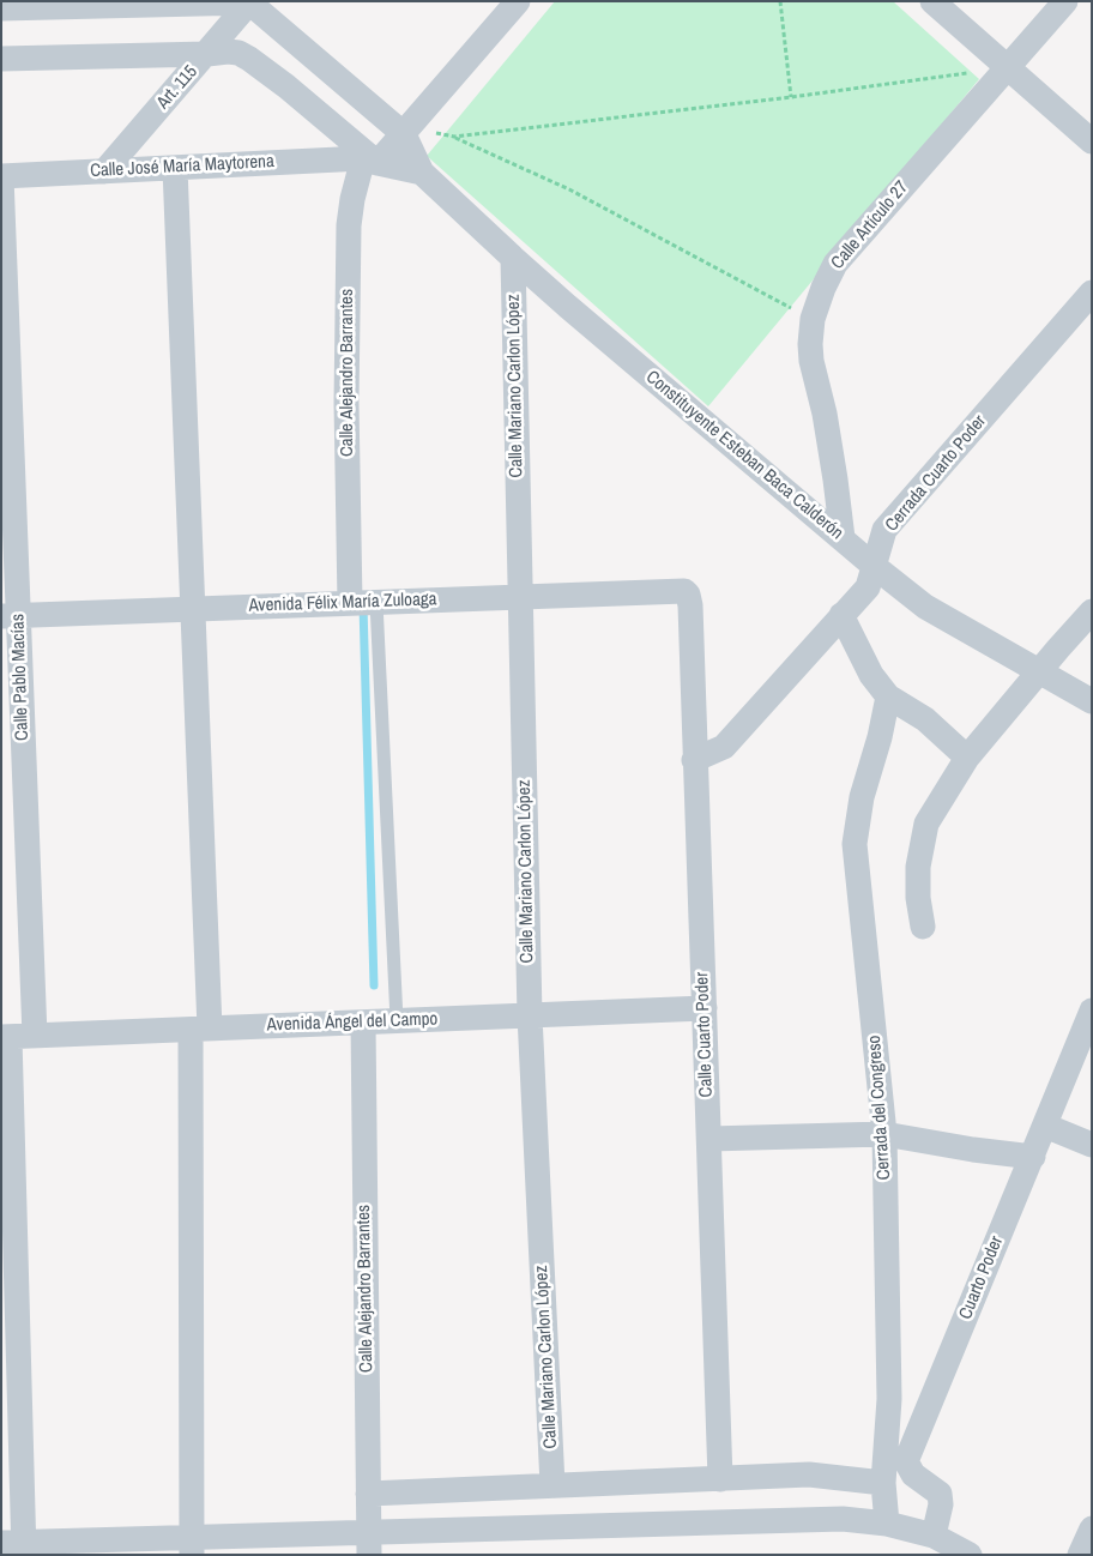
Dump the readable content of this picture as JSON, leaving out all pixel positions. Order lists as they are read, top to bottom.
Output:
{
  "streets": {
    "street": [
      "Art. 115",
      "Calle José María Maytorena",
      "Calle Artículo 27",
      "Calle Alejandro Barrantes",
      "Calle Mariano Carlon López",
      "Constituyente Esteban Baca Calderón",
      "Cerrada Cuarto Poder",
      "Avenida Félix María Zuloaga",
      "Calle Pablo Macías",
      "Avenida Ángel del Campo",
      "Calle Cuarto Poder",
      "Cerrada del Congreso",
      "Cuarto Poder"
    ]
  },
  "crossings": [
    ["Art. 115", "Calle José María Maytorena"],
    ["Calle José María Maytorena", "Calle Alejandro Barrantes"],
    ["Calle José María Maytorena", "Calle Pablo Macías"],
    ["Calle Artículo 27", "Constituyente Esteban Baca Calderón"],
    ["Calle Alejandro Barrantes", "Avenida Félix María Zuloaga"],
    ["Calle Alejandro Barrantes", "Avenida Ángel del Campo"],
    ["Calle Mariano Carlon López", "Constituyente Esteban Baca Calderón"],
    ["Calle Mariano Carlon López", "Avenida Félix María Zuloaga"],
    ["Calle Mariano Carlon López", "Avenida Ángel del Campo"],
    ["Constituyente Esteban Baca Calderón", "Cerrada Cuarto Poder"],
    ["Cerrada Cuarto Poder", "Calle Cuarto Poder"],
    ["Avenida Félix María Zuloaga", "Calle Pablo Macías"],
    ["Avenida Félix María Zuloaga", "Calle Cuarto Poder"],
    ["Calle Pablo Macías", "Avenida Ángel del Campo"],
    ["Avenida Ángel del Campo", "Calle Cuarto Poder"]
  ]
}
